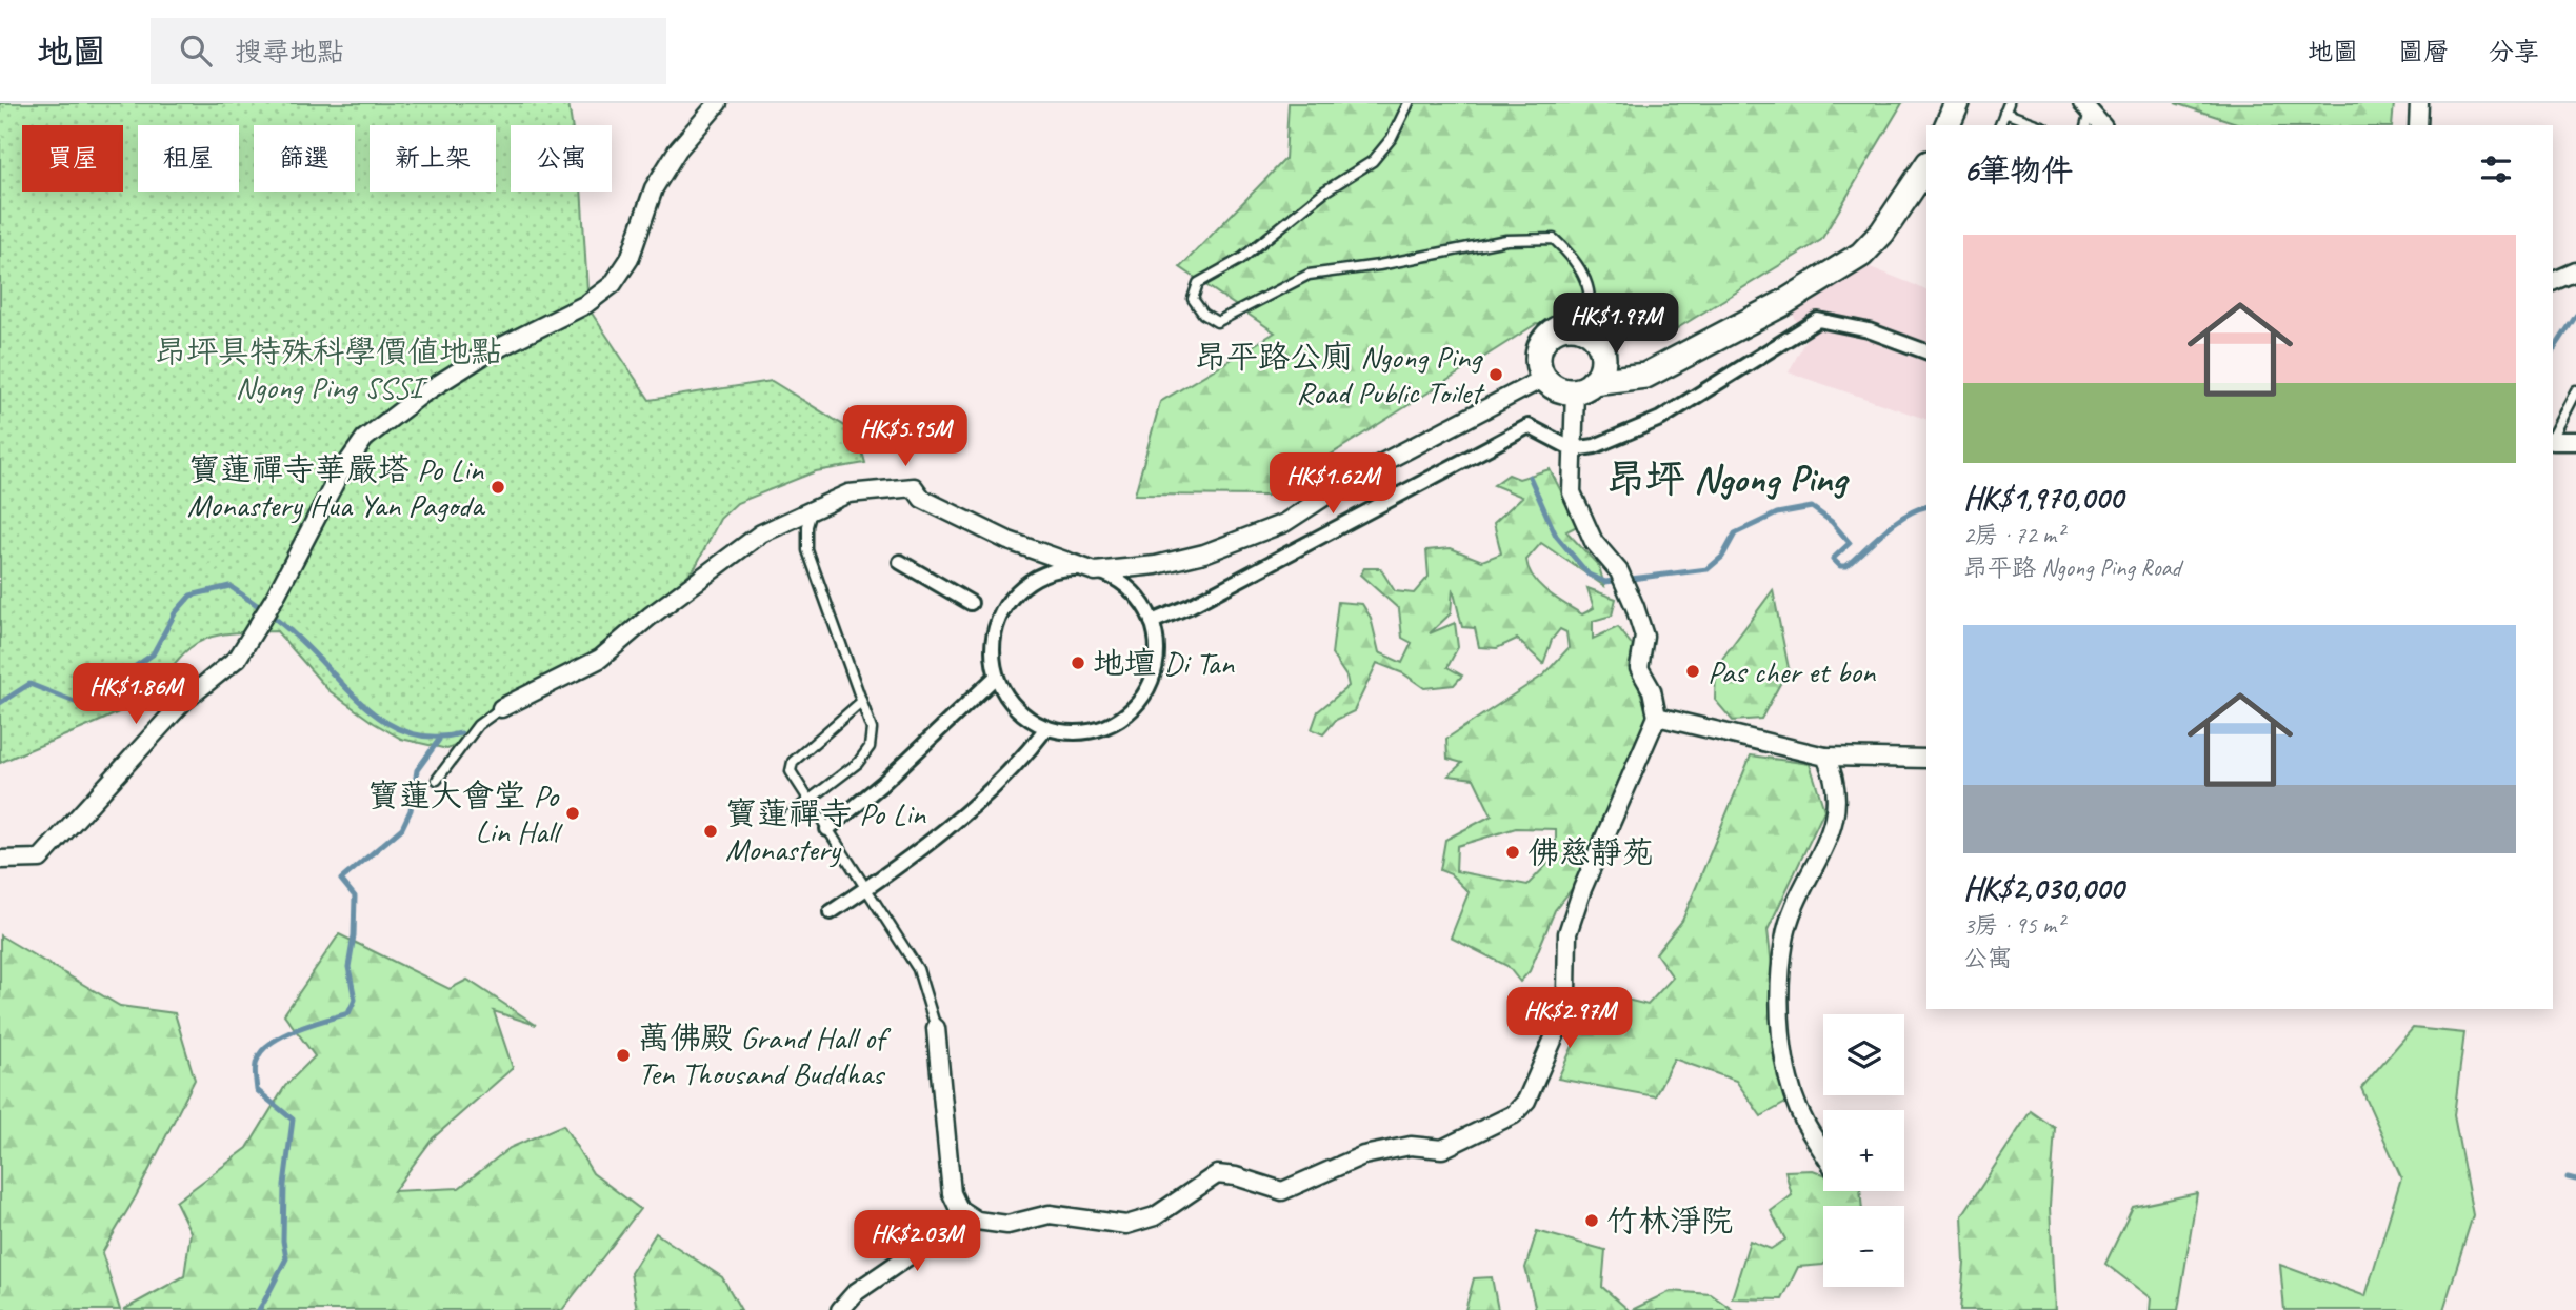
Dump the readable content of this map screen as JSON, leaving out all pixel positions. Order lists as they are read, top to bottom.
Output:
{
  "districts": ["昂坪 Ngong Ping"],
  "parks": ["昂坪具特殊科學價值地點 Ngong Ping SSSI"],
  "places": [
    "昂平路公廁 Ngong Ping Road Public Toilet",
    "寶蓮禪寺華嚴塔 Po Lin Monastery Hua Yan Pagoda",
    "地壇 Di Tan",
    "Pas cher et bon",
    "寶蓮大會堂 Po Lin Hall",
    "寶蓮禪寺 Po Lin Monastery",
    "佛慈靜苑",
    "萬佛殿 Grand Hall of Ten Thousand Buddhas",
    "竹林淨院"
  ],
  "page": {
    "header": "地圖",
    "search": "搜尋地點",
    "nav": ["地圖", "圖層", "分享"],
    "chip": [
      "買屋",
      "租屋",
      "篩選",
      "新上架",
      "公寓"
    ],
    "heading": "6筆物件",
    "list": [
      {
        "name": "HK$1,970,000",
        "note": "2房 · 72 m² · 昂平路 Ngong Ping Road"
      },
      {
        "name": "HK$2,030,000",
        "note": "3房 · 95 m² · 公寓"
      }
    ],
    "price": [
      "HK$1.97M",
      "HK$5.95M",
      "HK$1.62M",
      "HK$1.86M",
      "HK$2.97M",
      "HK$2.03M"
    ],
    "map_buttons": ["+", "−"]
  }
}
